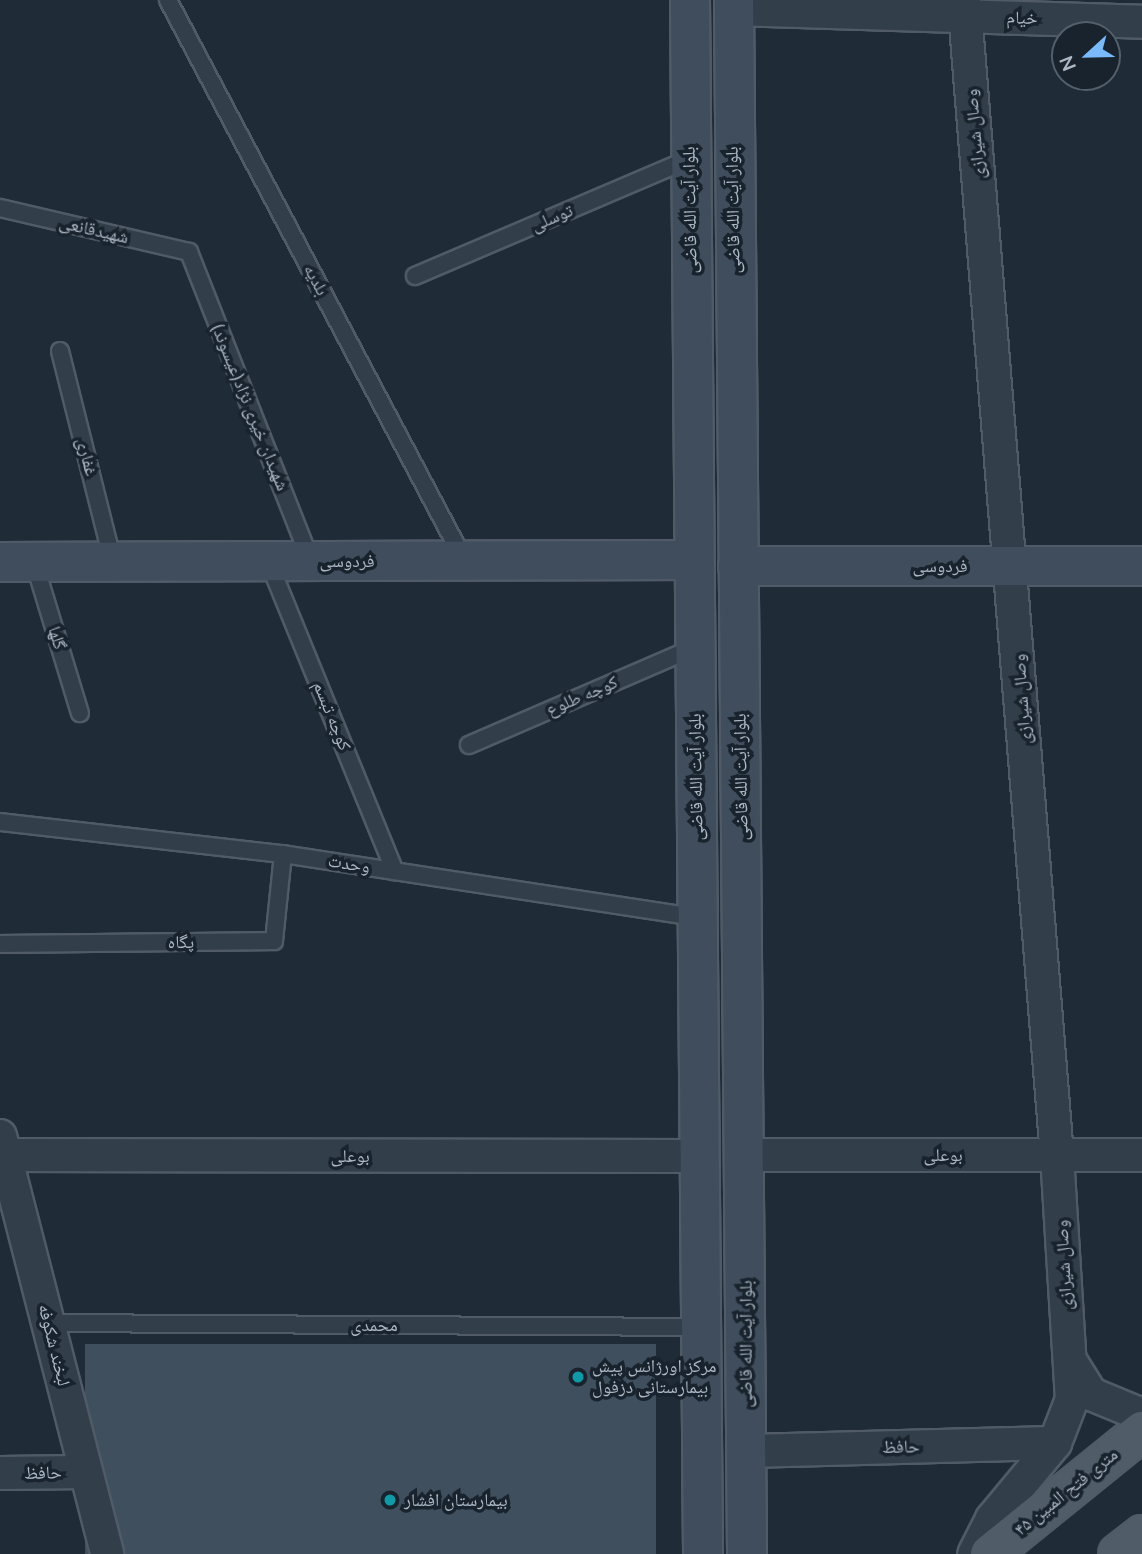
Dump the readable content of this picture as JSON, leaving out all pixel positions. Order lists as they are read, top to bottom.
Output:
{
  "streets": {
    "main road": [
      "بلوار آیت‌ الله قاضی",
      "بلوار آیت ‌الله قاضی",
      "فردوسی",
      "۴۵ متری فتح المبین"
    ],
    "street": [
      "خیام",
      "وصال شیرازی",
      "بوعلی",
      "لبخند شکوفه",
      "حافظ"
    ],
    "lane": [
      "توسلی",
      "شهیدقانعی",
      "بلدیه",
      "شهیدان خیری نژاد(عیسوند)",
      "غفاری",
      "گلها",
      "کوچه طلوع",
      "کوچه تبسم",
      "وحدت",
      "پگاه",
      "محمدی"
    ]
  },
  "crossings": [
    ["خیام", "وصال شیرازی"],
    ["خیام", "بلوار آیت ‌الله قاضی"],
    ["وصال شیرازی", "فردوسی"],
    ["وصال شیرازی", "بوعلی"],
    ["وصال شیرازی", "حافظ"],
    ["بلوار آیت‌ الله قاضی", "توسلی"],
    ["بلوار آیت‌ الله قاضی", "فردوسی"],
    ["بلوار آیت‌ الله قاضی", "کوچه طلوع"],
    ["بلوار آیت‌ الله قاضی", "وحدت"],
    ["بلوار آیت‌ الله قاضی", "بوعلی"],
    ["بلوار آیت‌ الله قاضی", "محمدی"],
    ["بلوار آیت ‌الله قاضی", "فردوسی"],
    ["بلوار آیت ‌الله قاضی", "بوعلی"],
    ["بلوار آیت ‌الله قاضی", "حافظ"],
    ["شهیدقانعی", "شهیدان خیری نژاد(عیسوند)"],
    ["بلدیه", "فردوسی"],
    ["شهیدان خیری نژاد(عیسوند)", "فردوسی"],
    ["غفاری", "فردوسی"],
    ["فردوسی", "گلها"],
    ["فردوسی", "کوچه تبسم"],
    ["کوچه تبسم", "وحدت"],
    ["وحدت", "پگاه"],
    ["بوعلی", "لبخند شکوفه"],
    ["محمدی", "لبخند شکوفه"],
    ["لبخند شکوفه", "حافظ"]
  ],
  "places": ["مرکز اورژانس پیش بیمارستانی دزفول", "بیمارستان افشار"],
  "north": "left"
}
